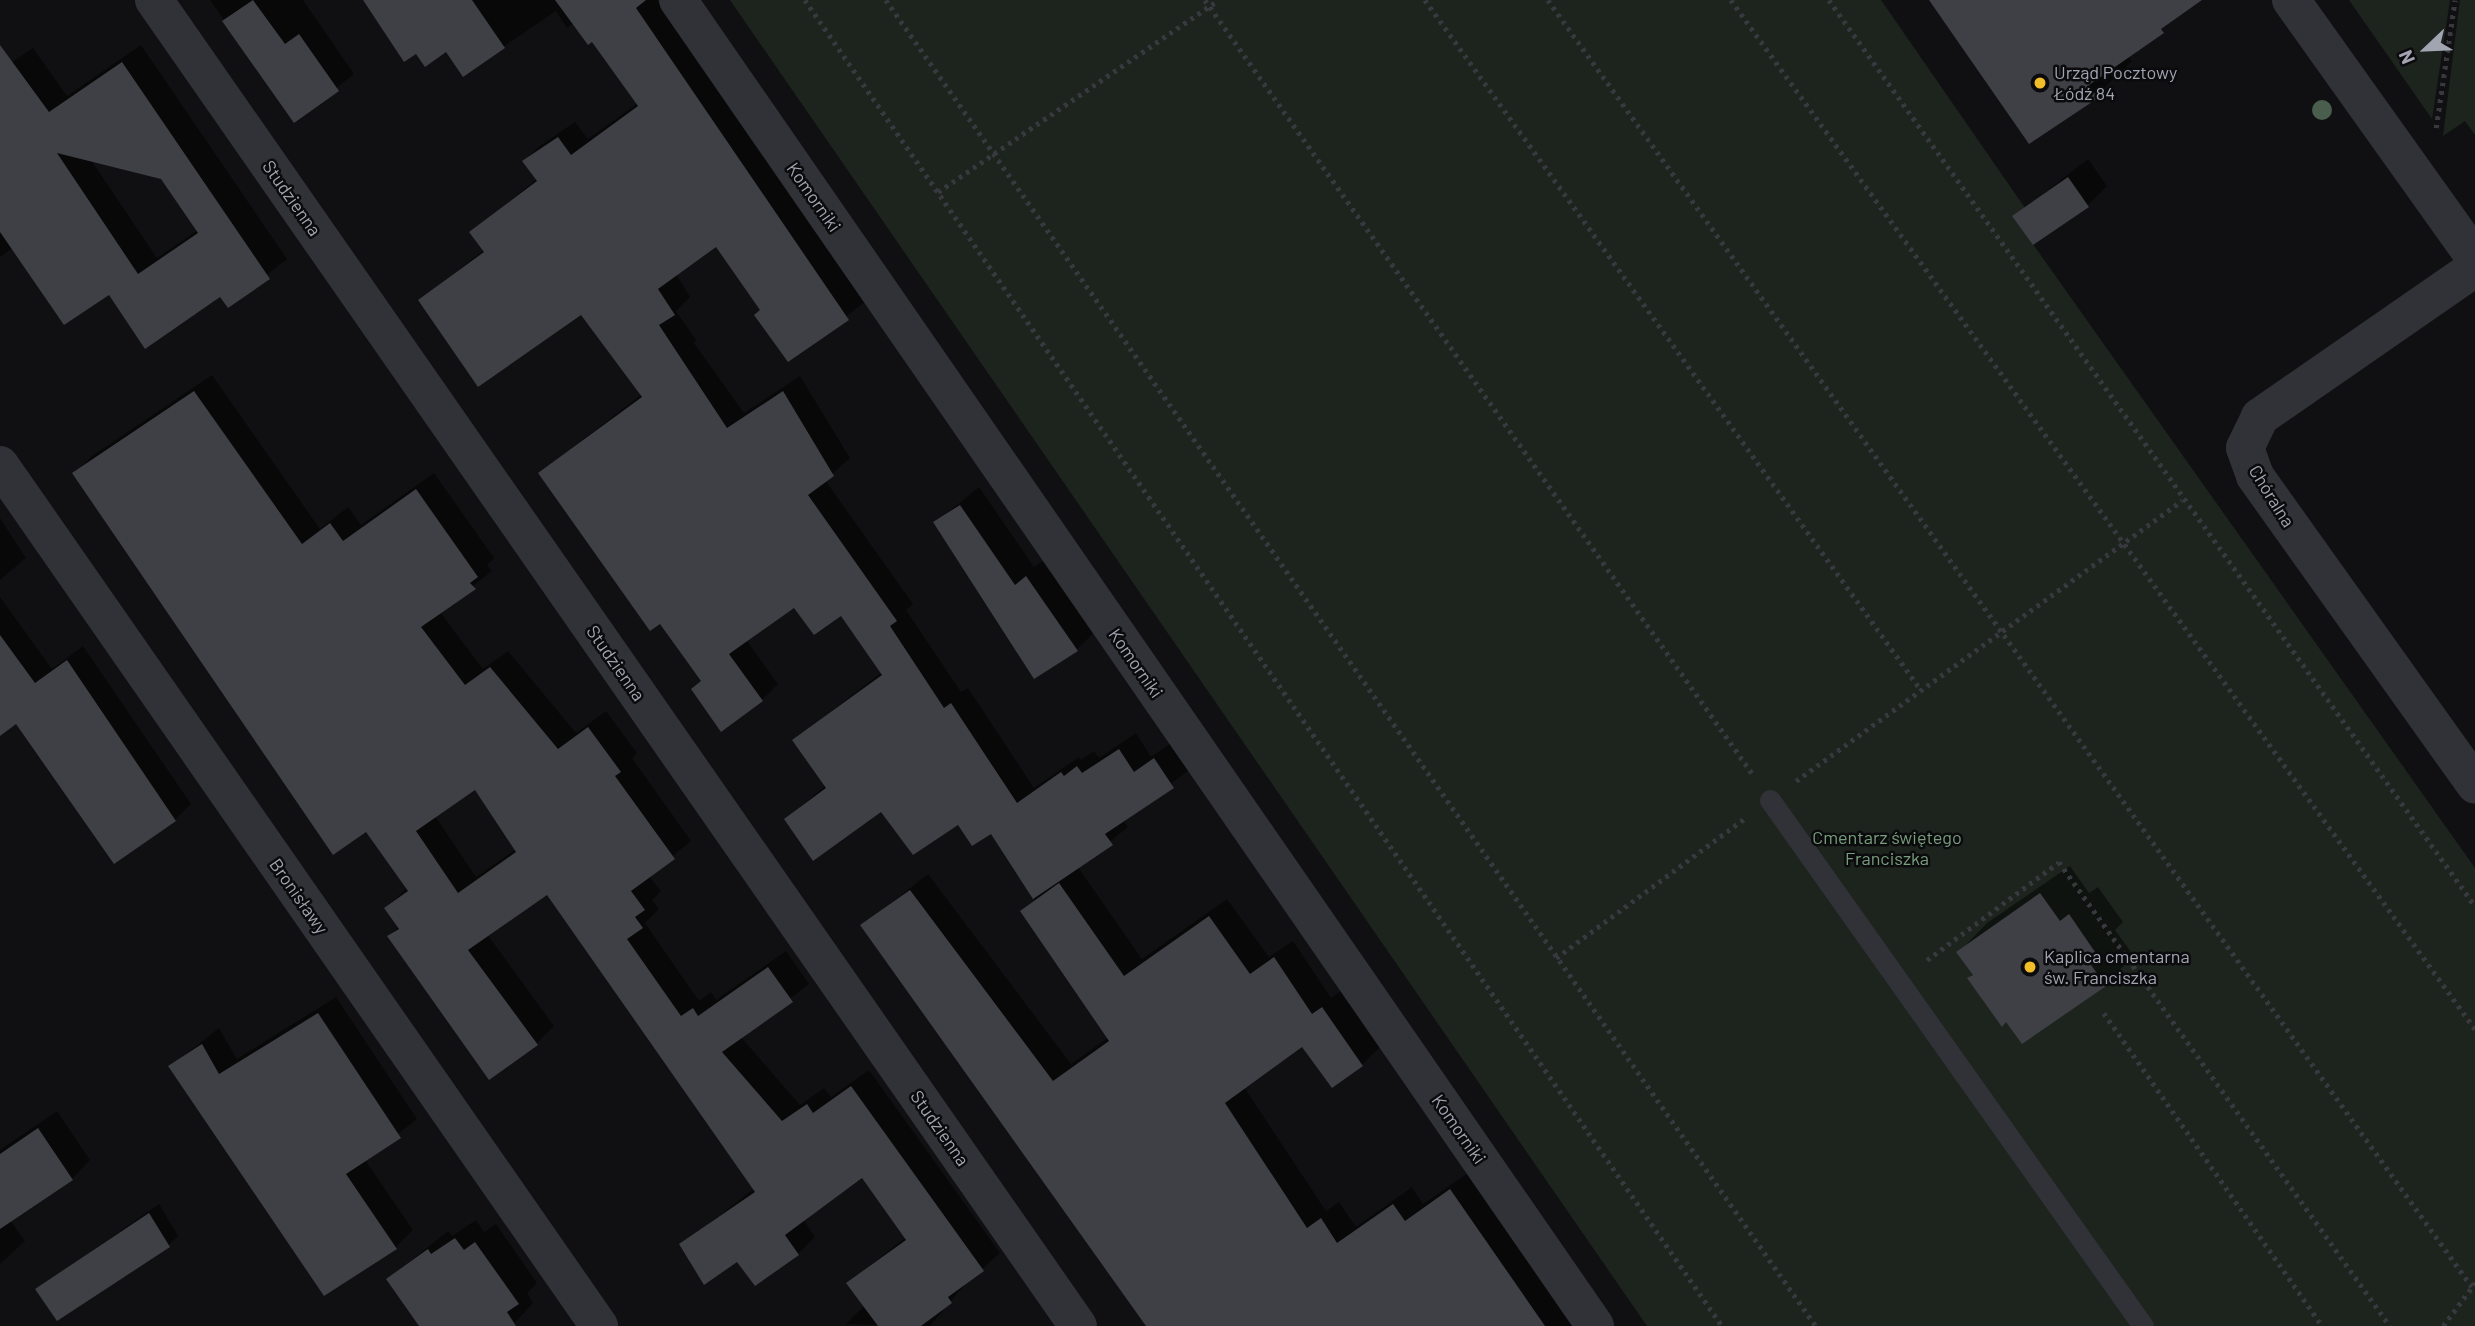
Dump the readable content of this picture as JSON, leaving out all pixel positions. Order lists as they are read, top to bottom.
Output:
{
  "streets": {
    "street": [
      "Komorniki",
      "Studzienna",
      "Chóralna",
      "Bronisławy"
    ]
  },
  "parks": ["Cmentarz świętego Franciszka"],
  "places": ["Urząd Pocztowy Łódź 84", "Kaplica cmentarna św. Franciszka"],
  "north": "bottom left"
}
